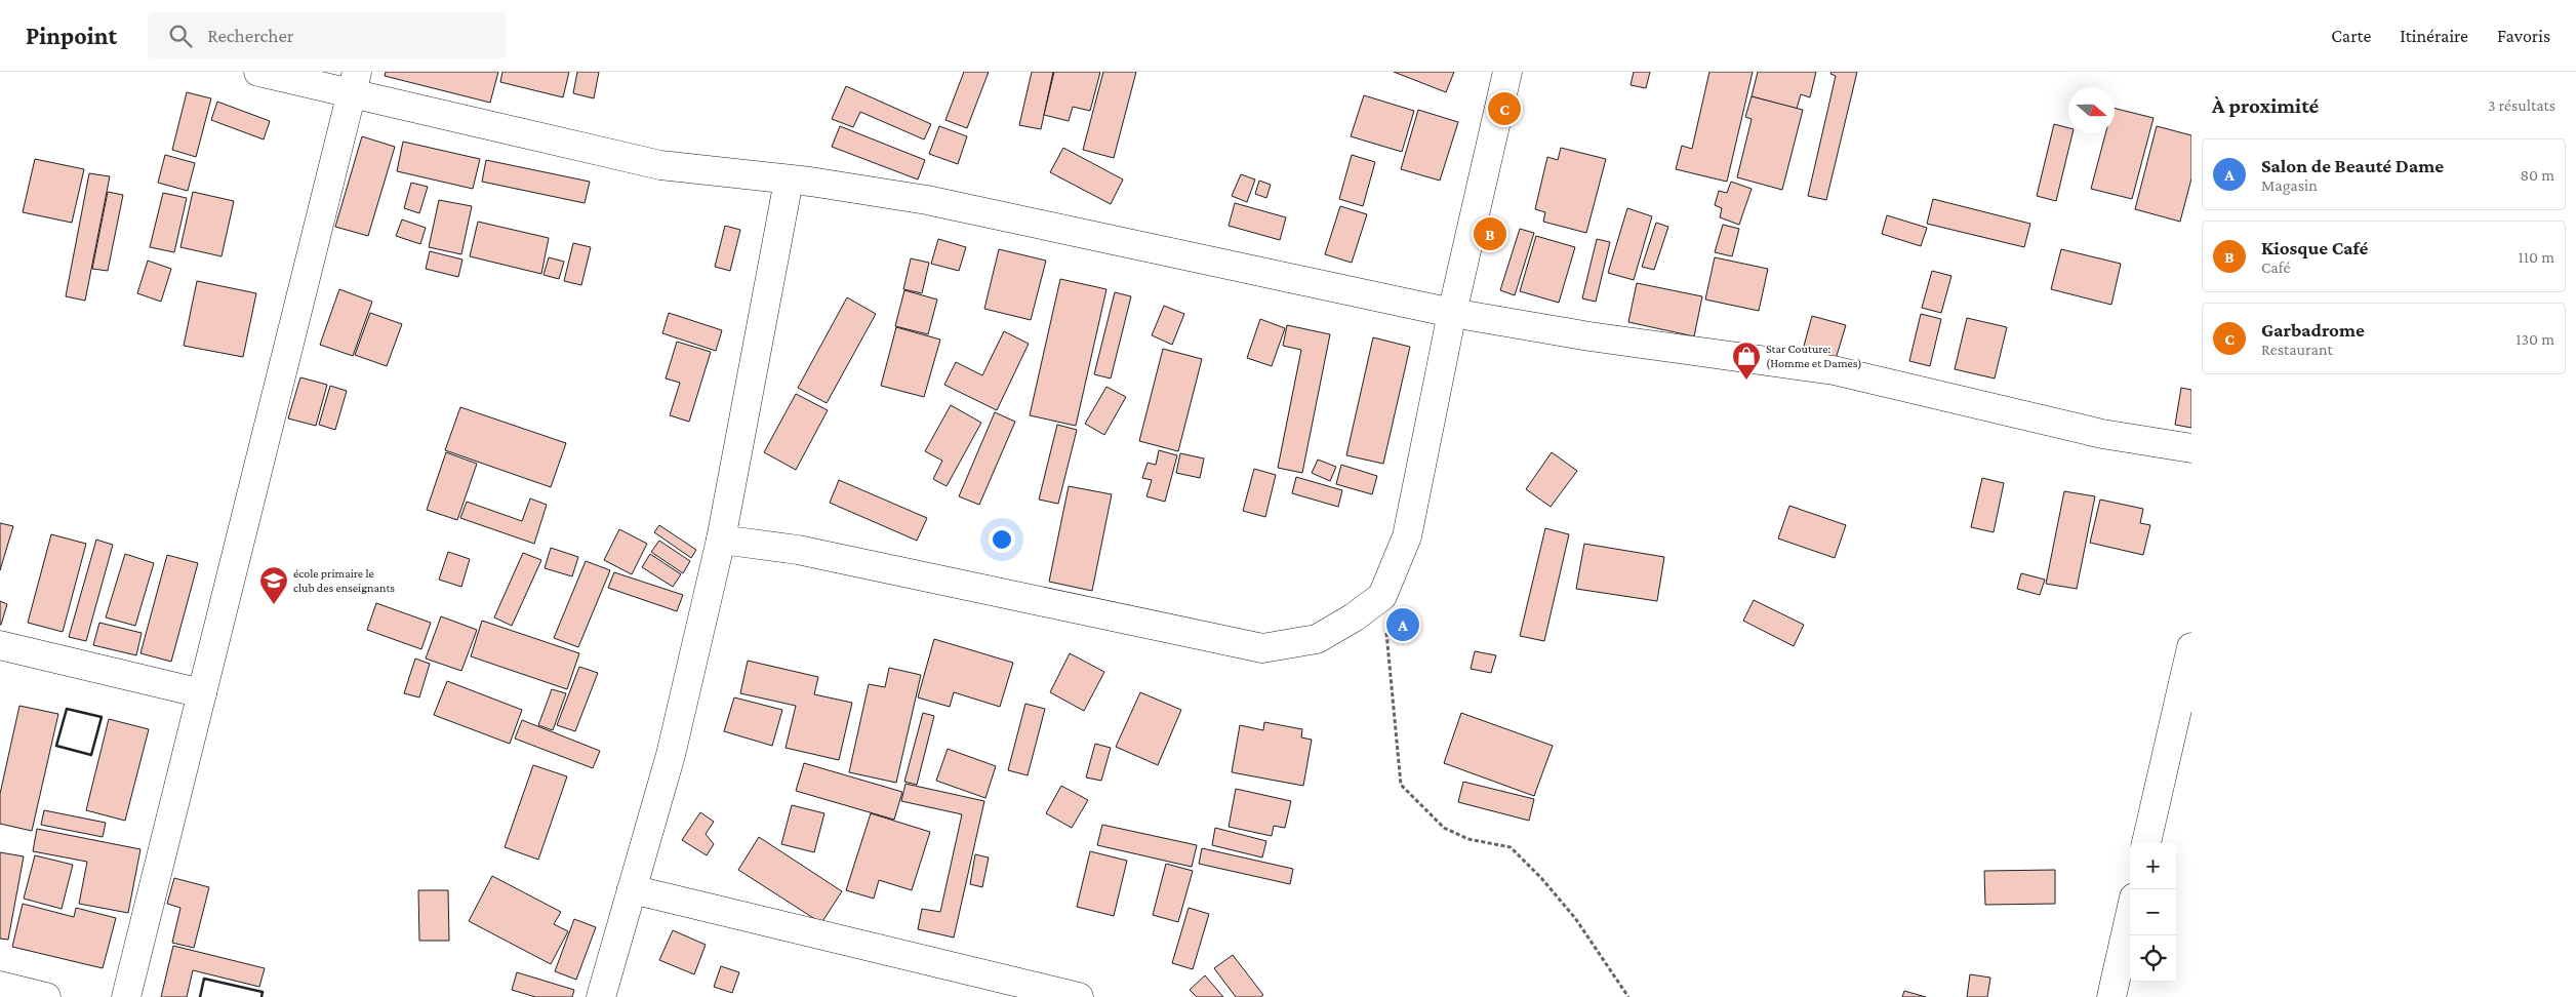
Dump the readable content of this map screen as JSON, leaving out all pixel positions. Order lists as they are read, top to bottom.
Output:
{
  "places": {
    "shop": ["Star Couture: (Homme et Dames)"],
    "school or university": ["école primaire le club des enseignants"]
  },
  "north": "right",
  "page": {
    "header": "Pinpoint",
    "search": "Rechercher",
    "nav": ["Carte", "Itinéraire", "Favoris"],
    "heading": ["À proximité", "3 résultats"],
    "pins": ["C", "B", "A"],
    "list": [
      {
        "mark": "A",
        "name": "Salon de Beauté Dame",
        "note": "Magasin",
        "value": "80 m"
      },
      {
        "mark": "B",
        "name": "Kiosque Café",
        "note": "Café",
        "value": "110 m"
      },
      {
        "mark": "C",
        "name": "Garbadrome",
        "note": "Restaurant",
        "value": "130 m"
      }
    ],
    "map_buttons": ["+", "−"]
  }
}
